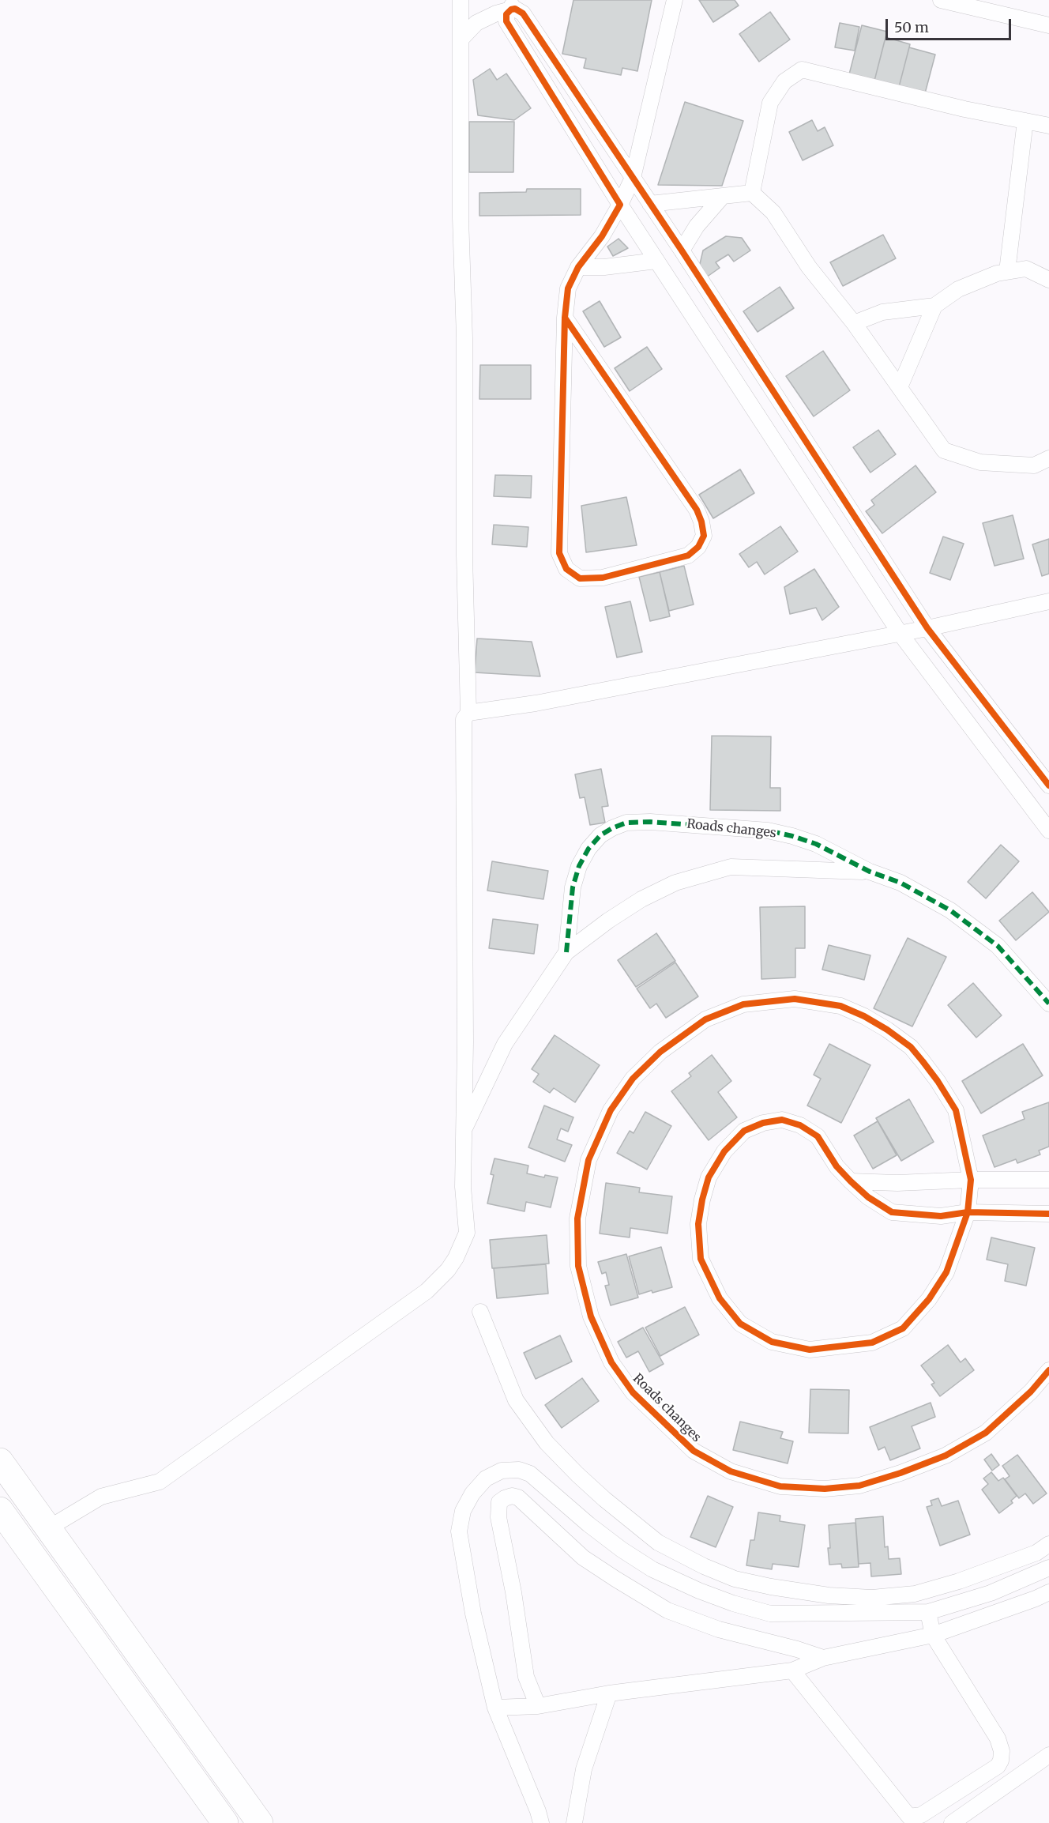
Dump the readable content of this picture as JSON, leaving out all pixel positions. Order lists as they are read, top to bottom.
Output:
{
  "streets": {
    "street": ["Roads changes"]
  },
  "scale_bar": "50 m"
}
